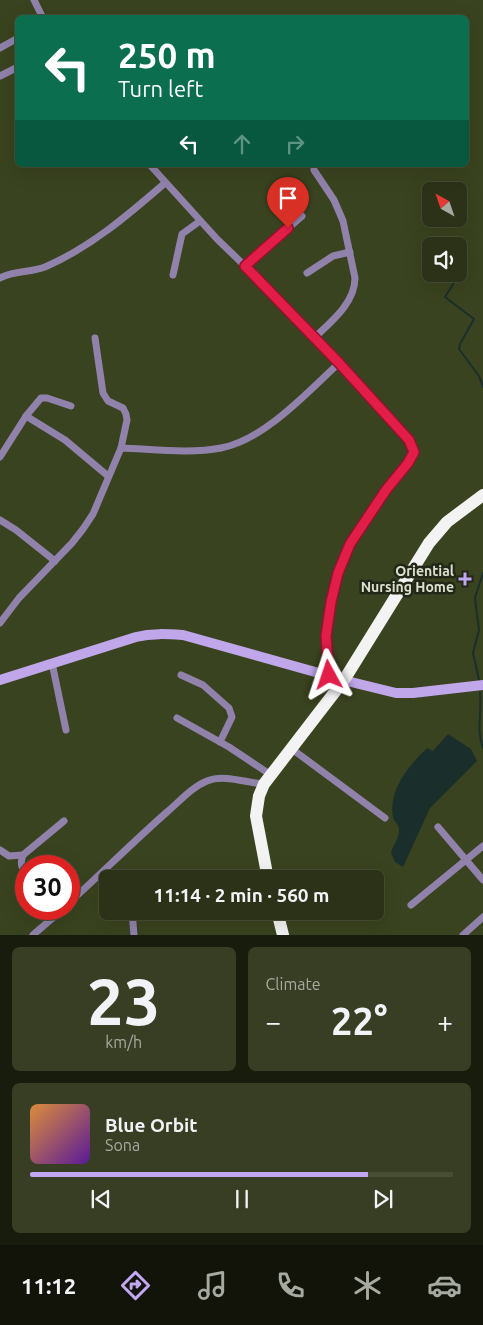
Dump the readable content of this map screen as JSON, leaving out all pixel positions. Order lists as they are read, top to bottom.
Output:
{
  "places": {
    "health": ["Oriential Nursing Home"]
  },
  "north": "top left",
  "page": {
    "turn": ["250 m", "Turn left"],
    "limit": "30",
    "trip": "11:14 · 2 min · 560 m",
    "tile": [
      ["23", "km/h"],
      "Climate"
    ],
    "heat": ["−", "22°", "+"],
    "song": ["Blue Orbit", "Sona"],
    "tabs": "11:12"
  }
}
